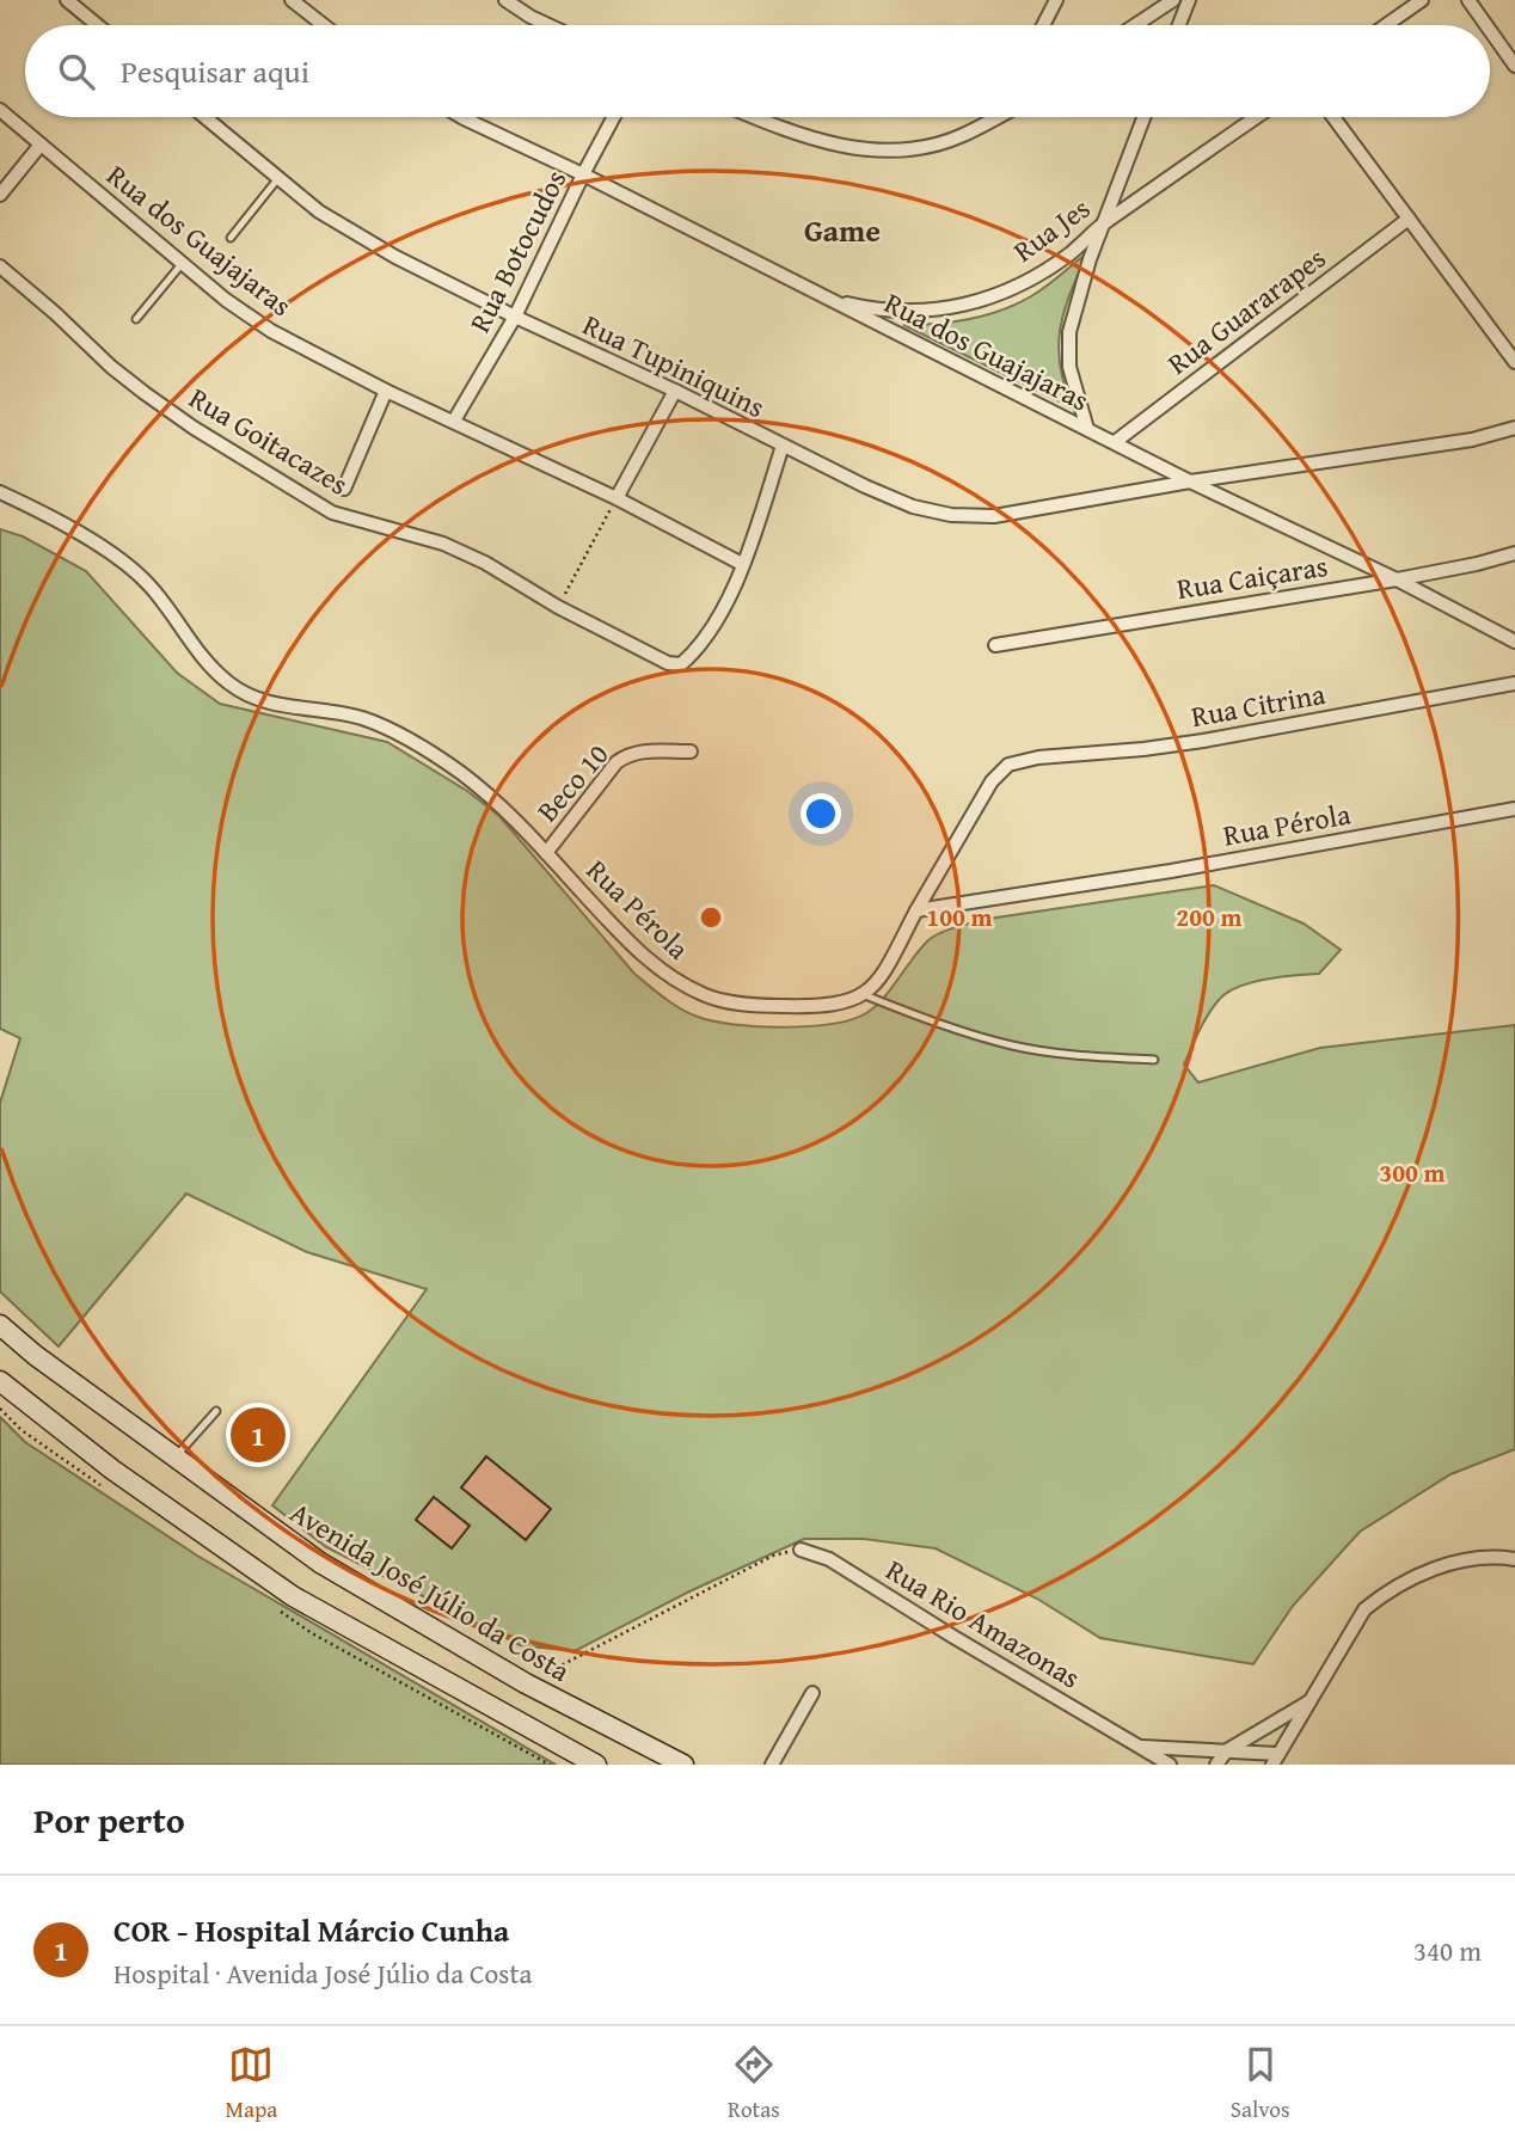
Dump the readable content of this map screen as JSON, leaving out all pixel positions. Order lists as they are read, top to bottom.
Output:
{
  "streets": {
    "main road": ["Avenida José Júlio da Costa"],
    "street": [
      "Rua Jes",
      "Rua dos Guajajaras",
      "Rua Botocudos",
      "Rua Guararapes",
      "Rua Tupiniquins",
      "Rua Goitacazes",
      "Rua Caiçaras",
      "Rua Citrina",
      "Beco 10",
      "Rua Pérola",
      "Rua Rio Amazonas"
    ]
  },
  "crossings": [
    ["Rua Jes", "Rua dos Guajajaras"],
    ["Rua dos Guajajaras", "Rua Botocudos"],
    ["Rua dos Guajajaras", "Rua Guararapes"],
    ["Rua dos Guajajaras", "Rua Tupiniquins"],
    ["Rua dos Guajajaras", "Rua Goitacazes"],
    ["Rua dos Guajajaras", "Rua Caiçaras"],
    ["Rua Botocudos", "Rua Tupiniquins"],
    ["Rua Citrina", "Rua Pérola"],
    ["Beco 10", "Rua Pérola"]
  ],
  "districts": ["Game"],
  "page": {
    "search": "Pesquisar aqui",
    "pins": "1",
    "heading": "Por perto",
    "list": [
      {
        "mark": "1",
        "name": "COR - Hospital Márcio Cunha",
        "note": "Hospital · Avenida José Júlio da Costa",
        "value": "340 m"
      }
    ],
    "nav": ["Mapa", "Rotas", "Salvos"]
  },
  "rings": ["100 m", "200 m", "300 m"]
}
